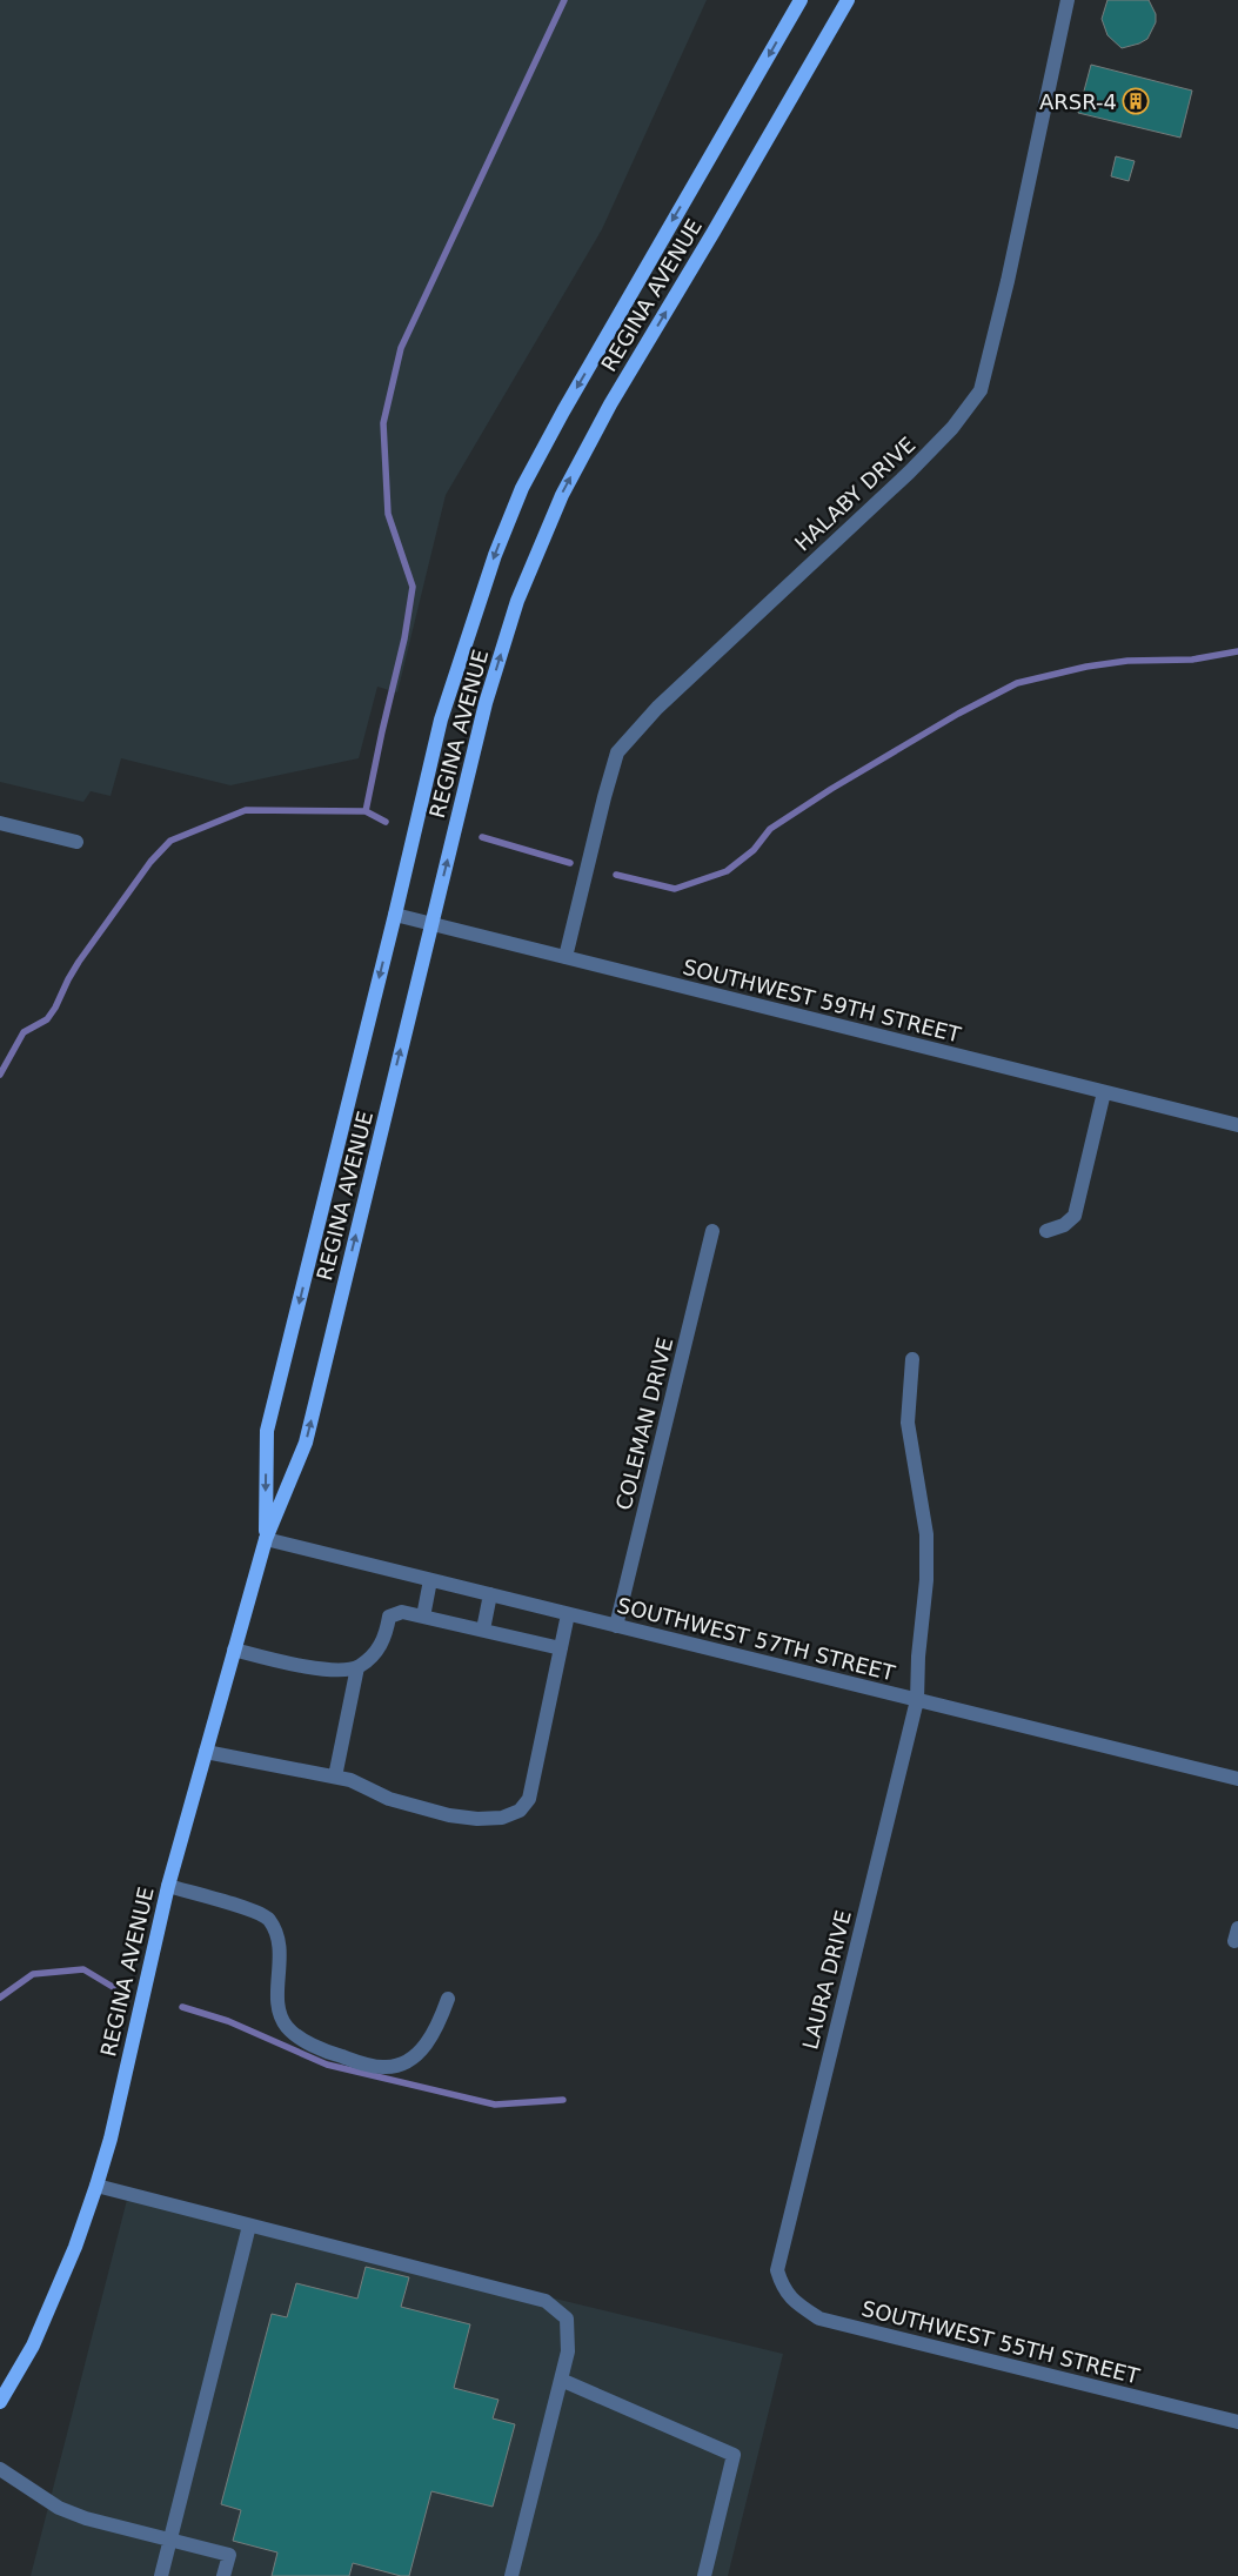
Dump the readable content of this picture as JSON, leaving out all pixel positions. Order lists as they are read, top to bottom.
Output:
{
  "streets": {
    "main road": ["REGINA AVENUE"],
    "street": [
      "HALABY DRIVE",
      "SOUTHWEST 59TH STREET",
      "COLEMAN DRIVE",
      "SOUTHWEST 57TH STREET",
      "LAURA DRIVE",
      "SOUTHWEST 55TH STREET"
    ]
  },
  "crossings": [
    ["REGINA AVENUE", "SOUTHWEST 59TH STREET"],
    ["REGINA AVENUE", "SOUTHWEST 57TH STREET"],
    ["HALABY DRIVE", "SOUTHWEST 59TH STREET"],
    ["COLEMAN DRIVE", "SOUTHWEST 57TH STREET"],
    ["SOUTHWEST 57TH STREET", "LAURA DRIVE"],
    ["LAURA DRIVE", "SOUTHWEST 55TH STREET"]
  ],
  "places": {
    "building": ["ARSR-4"]
  }
}
